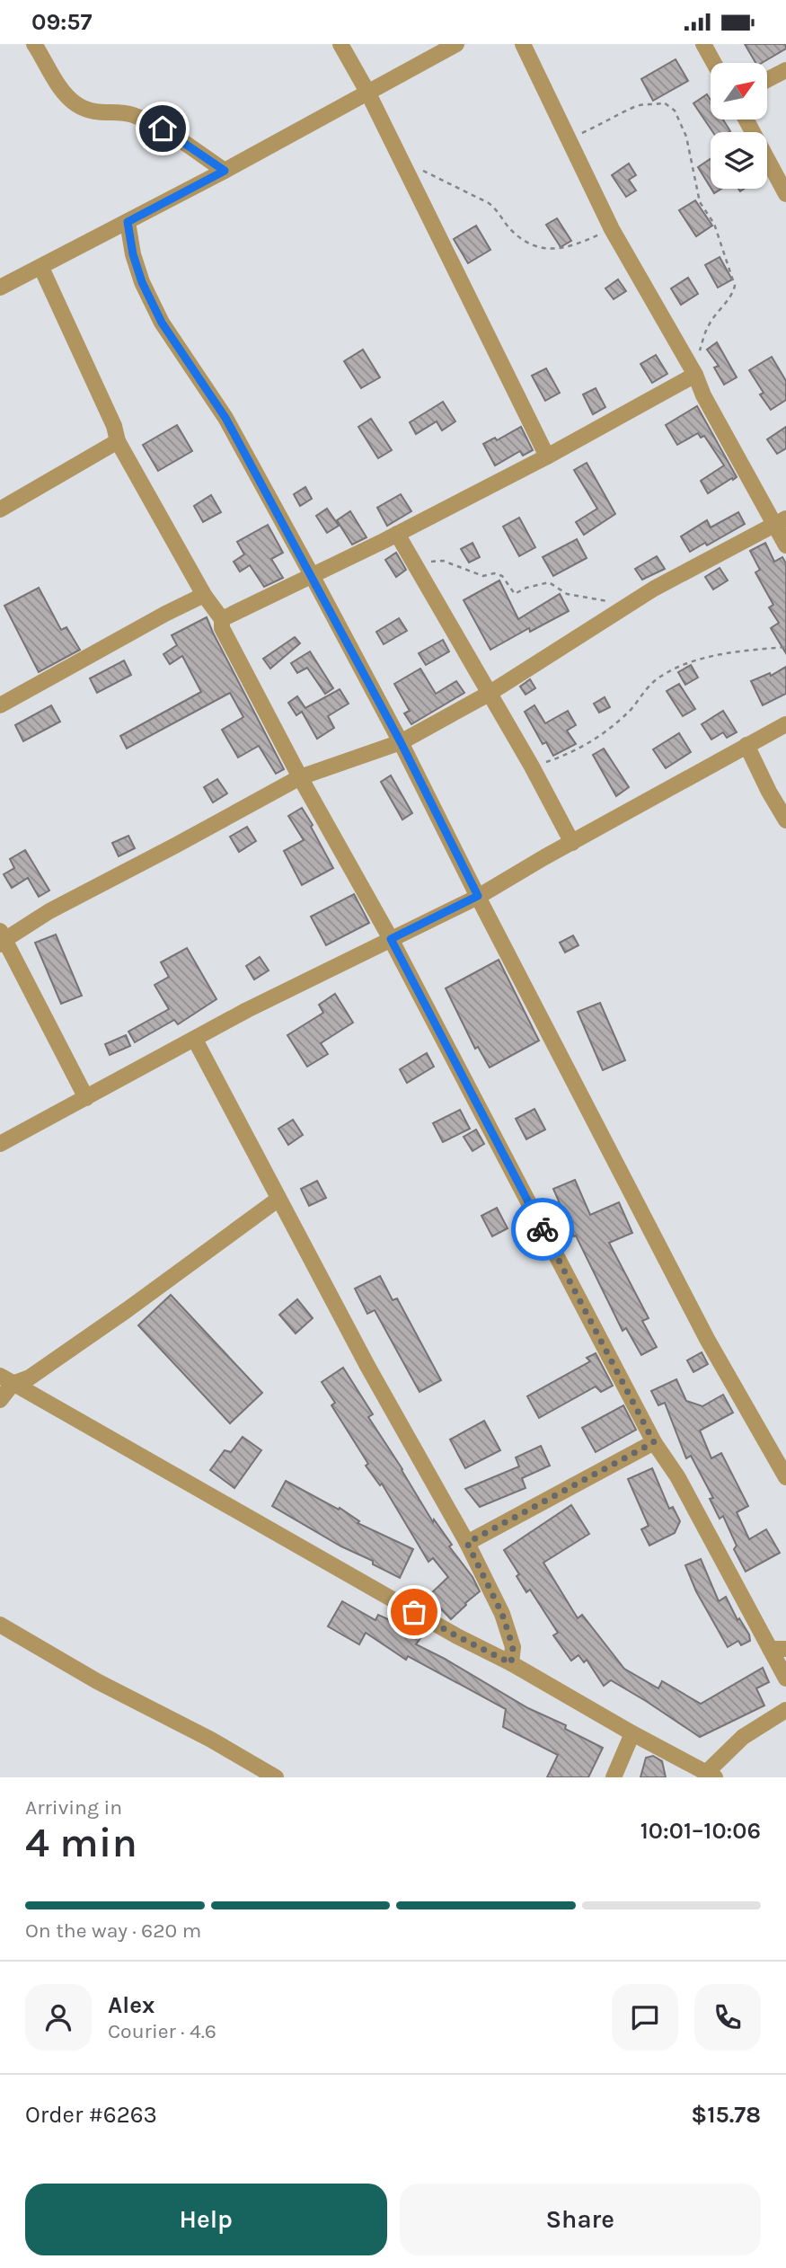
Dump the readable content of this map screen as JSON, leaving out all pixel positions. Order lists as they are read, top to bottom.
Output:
{
  "north": "top right",
  "page": {
    "status": "09:57",
    "heading": ["4 min", "Arriving in", "10:01–10:06"],
    "panel": [
      "Alex",
      "Courier · 4.6",
      "Order #6263",
      "$15.78"
    ],
    "bar": "On the way · 620 m",
    "buttons": ["Help", "Share"]
  }
}
